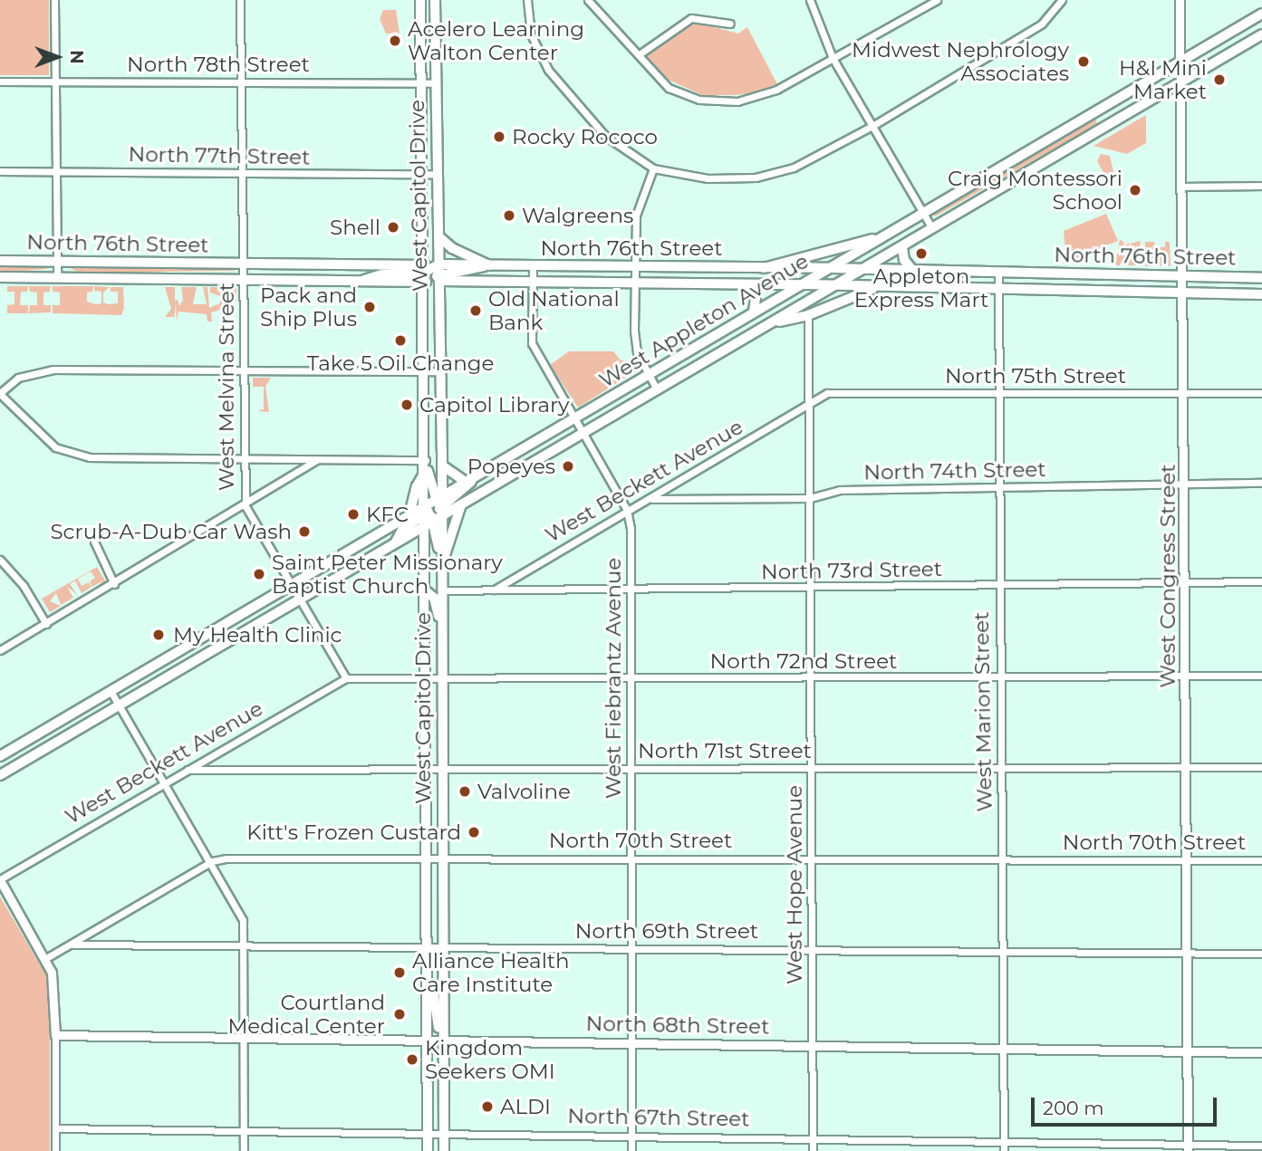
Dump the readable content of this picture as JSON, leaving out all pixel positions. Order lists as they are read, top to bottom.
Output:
{
  "streets": {
    "main road": ["West Capitol Drive", "North 76th Street", "West Appleton Avenue"],
    "street": [
      "North 78th Street",
      "North 77th Street",
      "North 75th Street",
      "West Melvina Street",
      "North 74th Street",
      "West Beckett Avenue",
      "North 73rd Street",
      "West Congress Street",
      "North 72nd Street",
      "West Fiebrantz Avenue",
      "West Marion Street",
      "North 71st Street",
      "North 70th Street",
      "West Hope Avenue",
      "North 69th Street",
      "North 68th Street",
      "North 67th Street"
    ]
  },
  "crossings": [
    ["North 78th Street", "West Capitol Drive"],
    ["North 78th Street", "West Melvina Street"],
    ["North 77th Street", "West Capitol Drive"],
    ["North 77th Street", "West Melvina Street"],
    ["West Capitol Drive", "North 76th Street"],
    ["West Capitol Drive", "West Appleton Avenue"],
    ["West Capitol Drive", "North 73rd Street"],
    ["West Capitol Drive", "North 72nd Street"],
    ["West Capitol Drive", "North 71st Street"],
    ["West Capitol Drive", "North 70th Street"],
    ["West Capitol Drive", "North 69th Street"],
    ["West Capitol Drive", "North 68th Street"],
    ["West Capitol Drive", "North 67th Street"],
    ["North 76th Street", "West Appleton Avenue"],
    ["North 76th Street", "West Melvina Street"],
    ["North 76th Street", "West Congress Street"],
    ["North 76th Street", "West Marion Street"],
    ["West Appleton Avenue", "West Congress Street"],
    ["North 75th Street", "West Beckett Avenue"],
    ["North 75th Street", "West Congress Street"],
    ["North 75th Street", "West Marion Street"],
    ["North 75th Street", "West Hope Avenue"],
    ["North 74th Street", "West Beckett Avenue"],
    ["North 74th Street", "West Congress Street"],
    ["North 74th Street", "West Marion Street"],
    ["North 74th Street", "West Hope Avenue"],
    ["West Beckett Avenue", "North 73rd Street"],
    ["West Beckett Avenue", "North 72nd Street"],
    ["West Beckett Avenue", "West Fiebrantz Avenue"],
    ["West Beckett Avenue", "North 71st Street"],
    ["West Beckett Avenue", "West Hope Avenue"],
    ["North 73rd Street", "West Congress Street"],
    ["North 73rd Street", "West Fiebrantz Avenue"],
    ["North 73rd Street", "West Marion Street"],
    ["North 73rd Street", "West Hope Avenue"],
    ["West Congress Street", "North 72nd Street"],
    ["West Congress Street", "North 71st Street"],
    ["West Congress Street", "North 70th Street"],
    ["West Congress Street", "North 69th Street"],
    ["West Congress Street", "North 68th Street"],
    ["West Congress Street", "North 67th Street"],
    ["North 72nd Street", "West Fiebrantz Avenue"],
    ["North 72nd Street", "West Marion Street"],
    ["North 72nd Street", "West Hope Avenue"],
    ["West Fiebrantz Avenue", "North 71st Street"],
    ["West Fiebrantz Avenue", "North 70th Street"],
    ["West Fiebrantz Avenue", "North 69th Street"],
    ["West Fiebrantz Avenue", "North 68th Street"],
    ["West Fiebrantz Avenue", "North 67th Street"],
    ["West Marion Street", "North 71st Street"],
    ["West Marion Street", "North 70th Street"],
    ["West Marion Street", "North 69th Street"],
    ["West Marion Street", "North 68th Street"],
    ["West Marion Street", "North 67th Street"],
    ["North 71st Street", "West Hope Avenue"],
    ["North 70th Street", "West Hope Avenue"],
    ["West Hope Avenue", "North 69th Street"],
    ["West Hope Avenue", "North 68th Street"],
    ["West Hope Avenue", "North 67th Street"]
  ],
  "places": [
    "Acelero Learning Walton Center",
    "Midwest Nephrology Associates",
    "H&I Mini Market",
    "Rocky Rococo",
    "Craig Montessori School",
    "Walgreens",
    "Shell",
    "Appleton Express Mart",
    "Pack and Ship Plus",
    "Old National Bank",
    "Take 5 Oil Change",
    "Capitol Library",
    "Popeyes",
    "KFC",
    "Scrub-A-Dub Car Wash",
    "Saint Peter Missionary Baptist Church",
    "My Health Clinic",
    "Valvoline",
    "Kitt's Frozen Custard",
    "Alliance Health Care Institute",
    "Courtland Medical Center",
    "Kingdom Seekers OMI",
    "ALDI"
  ],
  "scale_bar": "200 m",
  "north": "right"
}
